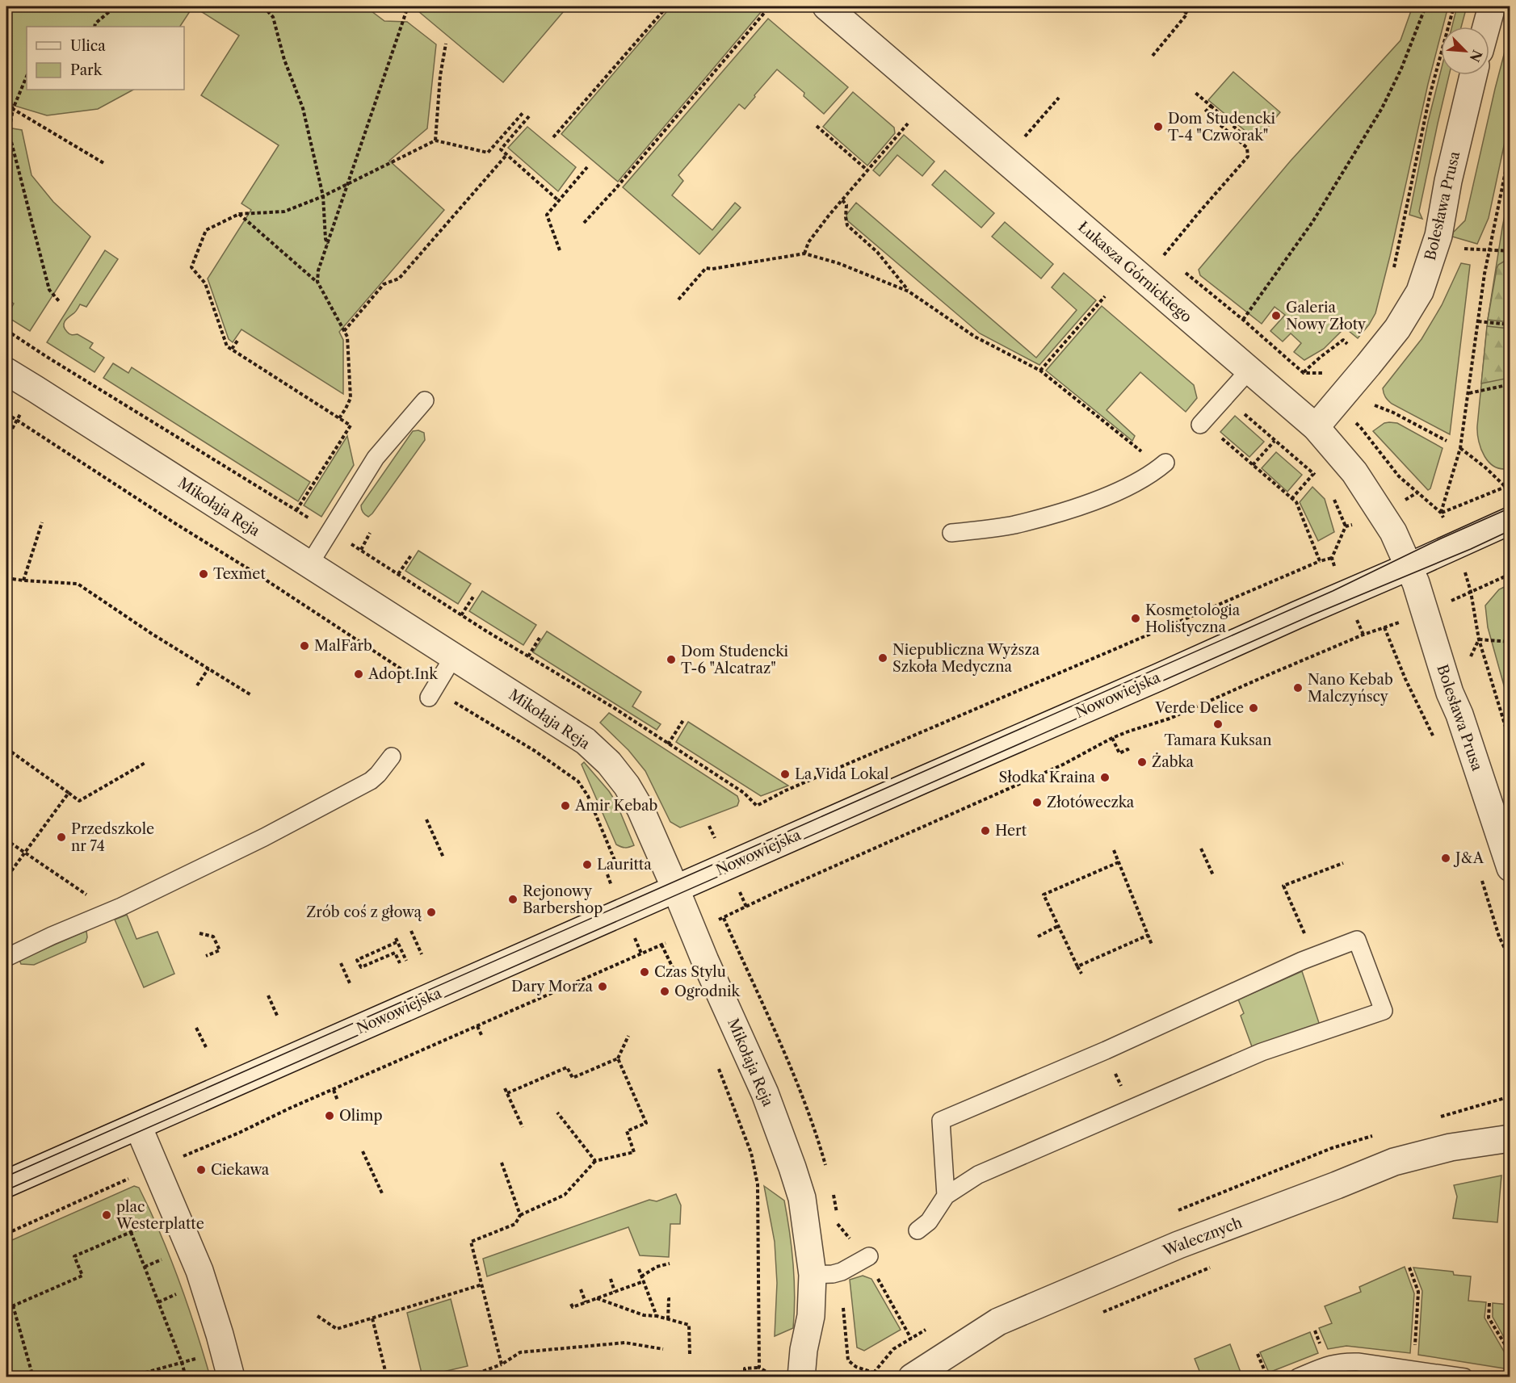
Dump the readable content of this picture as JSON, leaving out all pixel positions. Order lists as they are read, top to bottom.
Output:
{
  "streets": {
    "street": [
      "Bolesława Prusa",
      "Łukasza Górnickiego",
      "Mikołaja Reja",
      "Nowowiejska",
      "Walecznych"
    ]
  },
  "crossings": [
    ["Bolesława Prusa", "Łukasza Górnickiego"],
    ["Bolesława Prusa", "Nowowiejska"],
    ["Łukasza Górnickiego", "Nowowiejska"],
    ["Mikołaja Reja", "Nowowiejska"]
  ],
  "places": [
    "Dom Studencki T-4 \"Czworak\"",
    "Galeria Nowy Złoty",
    "Texmet",
    "Kosmetologia Holistyczna",
    "MalFarb",
    "Niepubliczna Wyższa Szkoła Medyczna",
    "Dom Studencki T-6 \"Alcatraz\"",
    "Adopt.Ink",
    "Nano Kebab Malczyńscy",
    "Verde Delice",
    "Tamara Kuksan",
    "Żabka",
    "La Vida Lokal",
    "Słodka Kraina",
    "Złotóweczka",
    "Amir Kebab",
    "Hert",
    "Przedszkole nr 74",
    "J&A",
    "Lauritta",
    "Rejonowy Barbershop",
    "Zrób coś z głową",
    "Czas Stylu",
    "Dary Morza",
    "Ogrodnik",
    "Olimp",
    "Ciekawa",
    "plac Westerplatte"
  ],
  "legend": ["Ulica", "Park"],
  "north": "bottom right"
}
